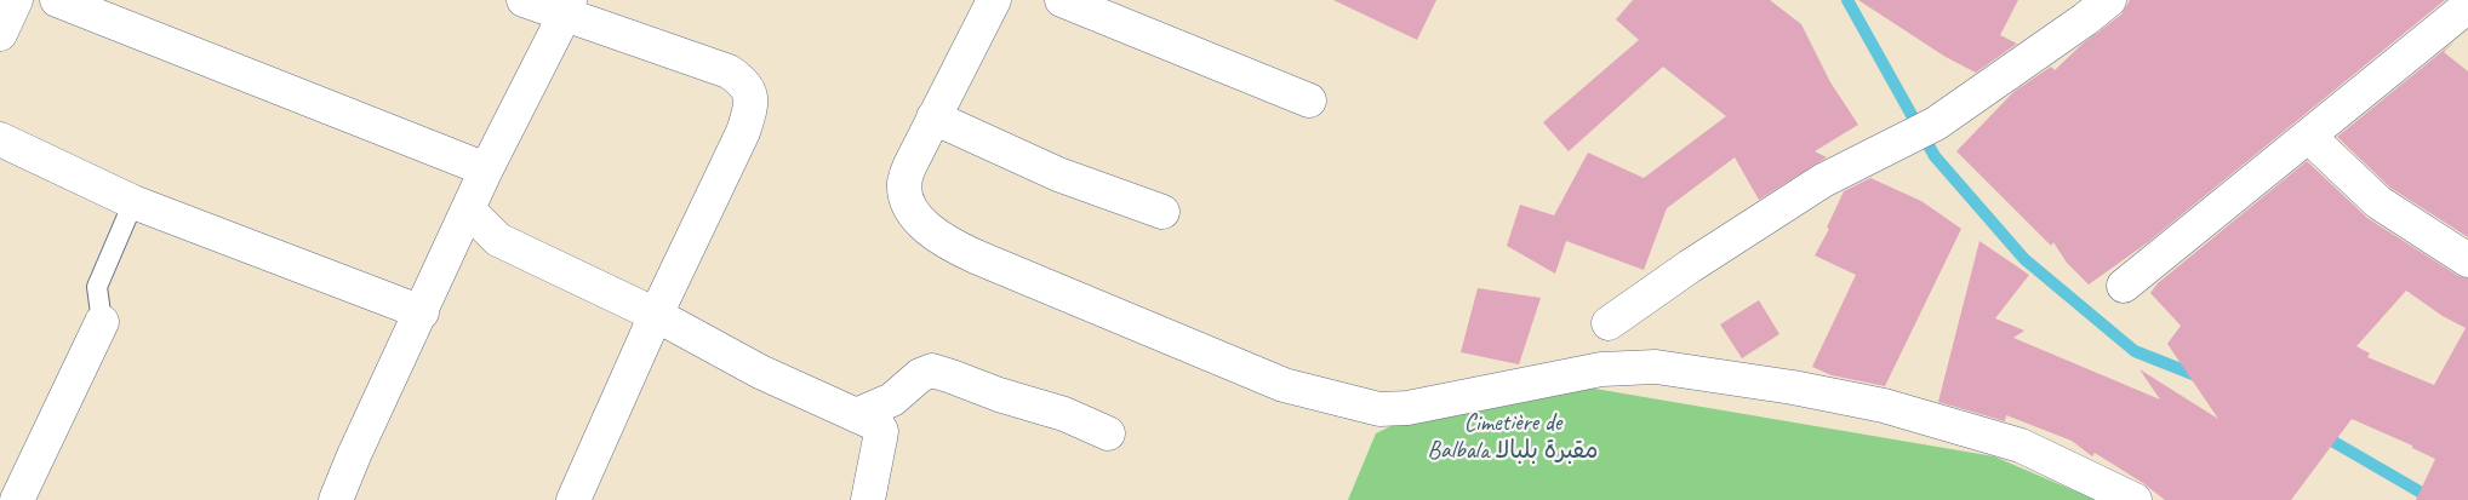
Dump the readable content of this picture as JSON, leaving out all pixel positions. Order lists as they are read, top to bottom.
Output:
{
  "parks": ["Cimetière de Balbala مقبرة بلبالا"]
}
